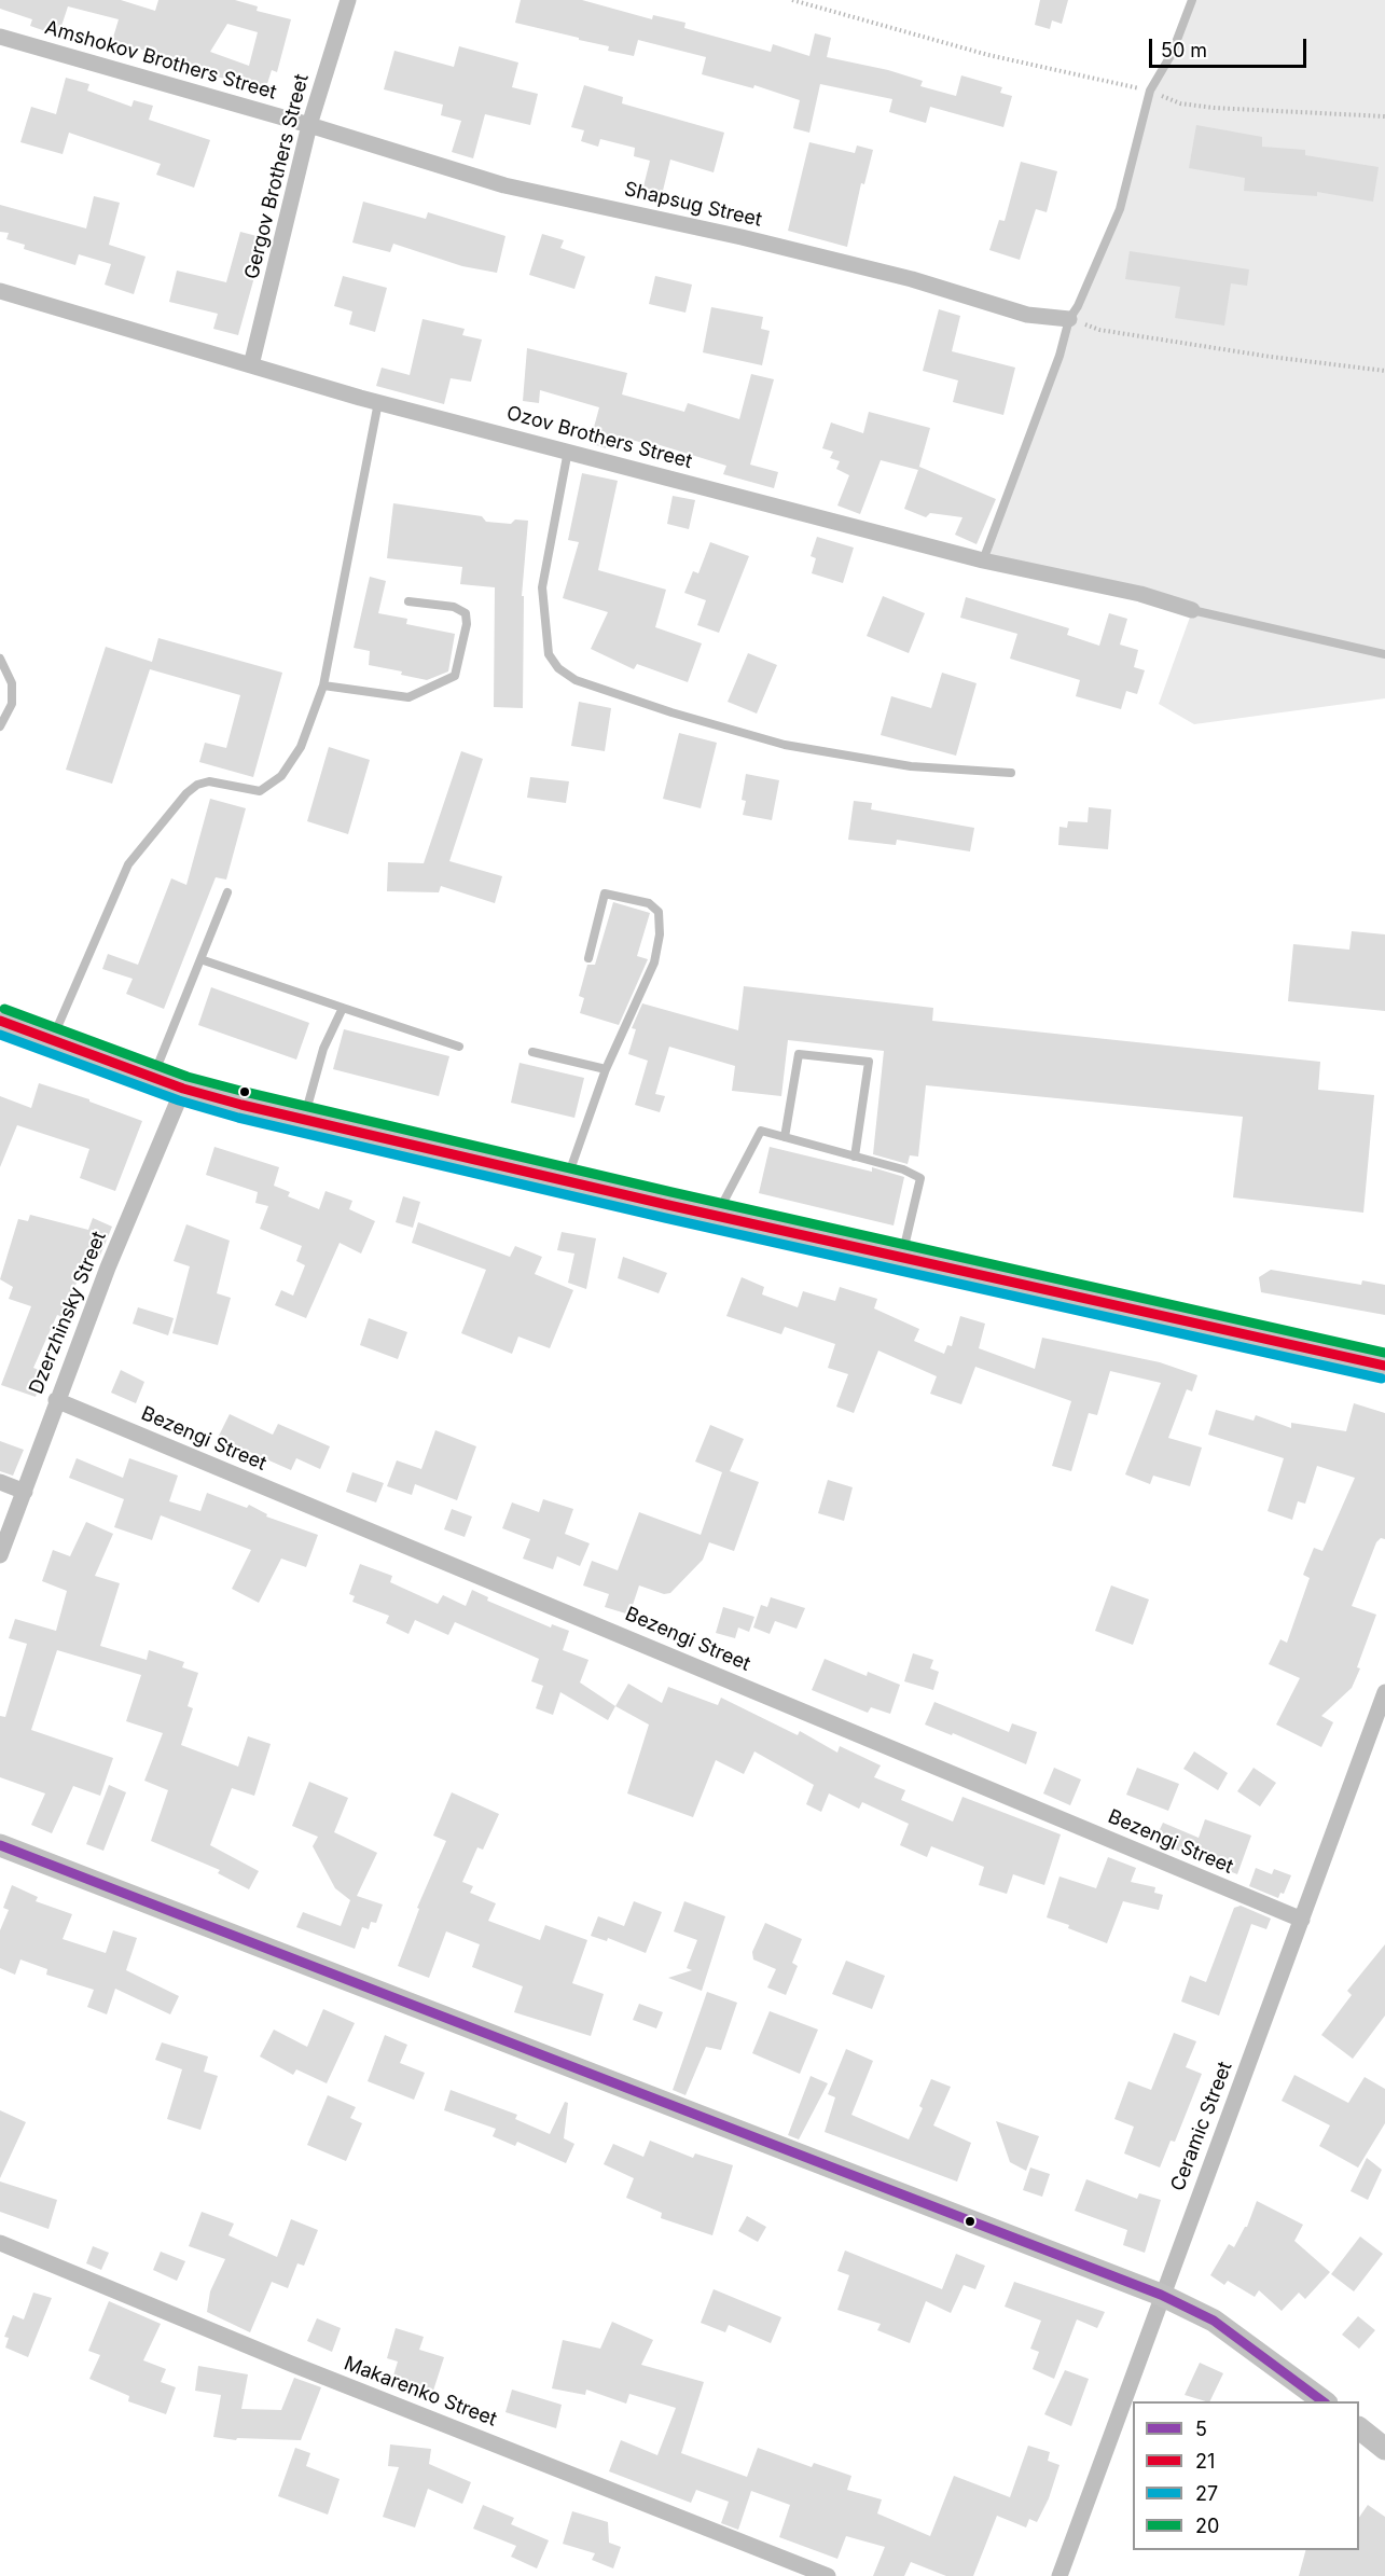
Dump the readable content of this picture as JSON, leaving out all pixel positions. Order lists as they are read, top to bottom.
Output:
{
  "streets": {
    "street": [
      "Amshokov Brothers Street",
      "Gergov Brothers Street",
      "Shapsug Street",
      "Ozov Brothers Street",
      "Dzerzhinsky Street",
      "Bezengi Street",
      "Ceramic Street",
      "Makarenko Street"
    ]
  },
  "crossings": [
    ["Amshokov Brothers Street", "Gergov Brothers Street"],
    ["Amshokov Brothers Street", "Shapsug Street"],
    ["Gergov Brothers Street", "Shapsug Street"],
    ["Gergov Brothers Street", "Ozov Brothers Street"],
    ["Dzerzhinsky Street", "Bezengi Street"],
    ["Bezengi Street", "Ceramic Street"]
  ],
  "lines": [
    "transit line 20",
    "transit line 21",
    "transit line 27",
    "transit line 5"
  ],
  "legend": [
    "5",
    "21",
    "27",
    "20"
  ],
  "scale_bar": "50 m"
}
